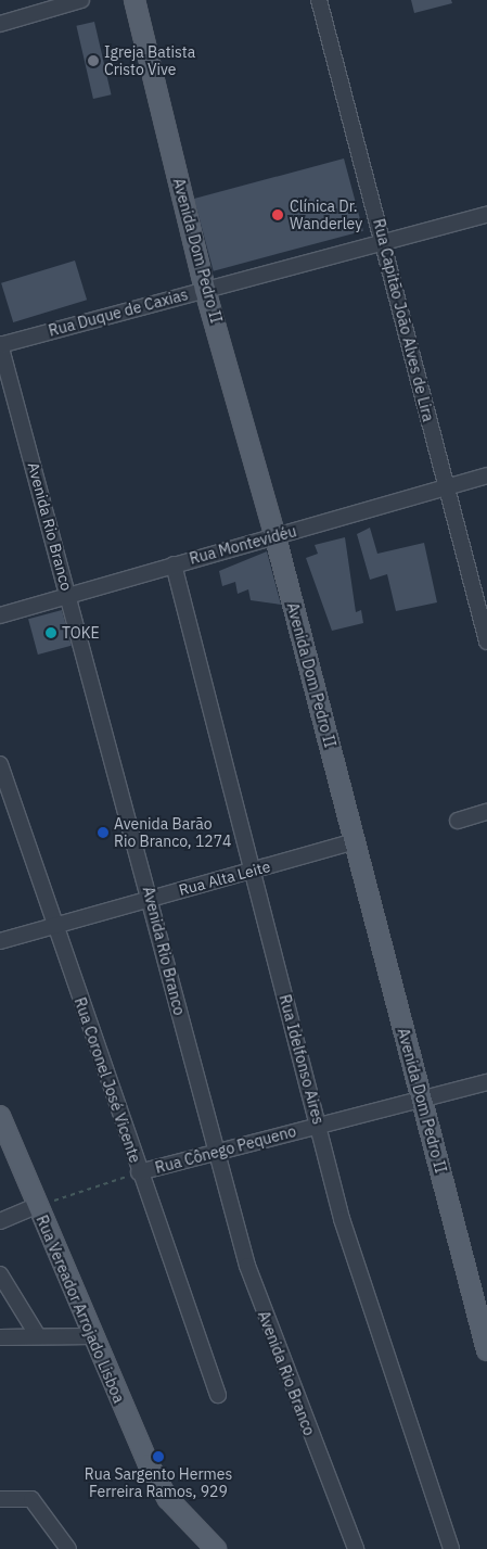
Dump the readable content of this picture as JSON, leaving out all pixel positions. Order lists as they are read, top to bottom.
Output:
{
  "streets": {
    "main road": ["Avenida Dom Pedro II", "Rua Vereador Arrojado Lisboa"],
    "street": [
      "Rua Duque de Caxias",
      "Rua Capitão João Alves de Lira",
      "Avenida Rio Branco",
      "Rua Montevidéu",
      "Rua Alta Leite",
      "Rua Idelfonso Aires",
      "Rua Coronel José Vicente",
      "Rua Cônego Pequeno"
    ]
  },
  "crossings": [
    ["Avenida Dom Pedro II", "Rua Duque de Caxias"],
    ["Avenida Dom Pedro II", "Rua Montevidéu"],
    ["Avenida Dom Pedro II", "Rua Alta Leite"],
    ["Avenida Dom Pedro II", "Rua Cônego Pequeno"],
    ["Rua Duque de Caxias", "Rua Capitão João Alves de Lira"],
    ["Rua Duque de Caxias", "Avenida Rio Branco"],
    ["Rua Capitão João Alves de Lira", "Rua Montevidéu"],
    ["Avenida Rio Branco", "Rua Montevidéu"],
    ["Avenida Rio Branco", "Rua Alta Leite"],
    ["Avenida Rio Branco", "Rua Cônego Pequeno"],
    ["Rua Montevidéu", "Rua Idelfonso Aires"],
    ["Rua Alta Leite", "Rua Idelfonso Aires"],
    ["Rua Alta Leite", "Rua Coronel José Vicente"],
    ["Rua Idelfonso Aires", "Rua Cônego Pequeno"],
    ["Rua Coronel José Vicente", "Rua Cônego Pequeno"],
    ["Rua Cônego Pequeno", "Rua Vereador Arrojado Lisboa"]
  ],
  "places": [
    "Igreja Batista Cristo Vive",
    "Clínica Dr. Wanderley",
    "TOKE",
    "Avenida Barão Rio Branco, 1274",
    "Rua Sargento Hermes Ferreira Ramos, 929"
  ]
}
